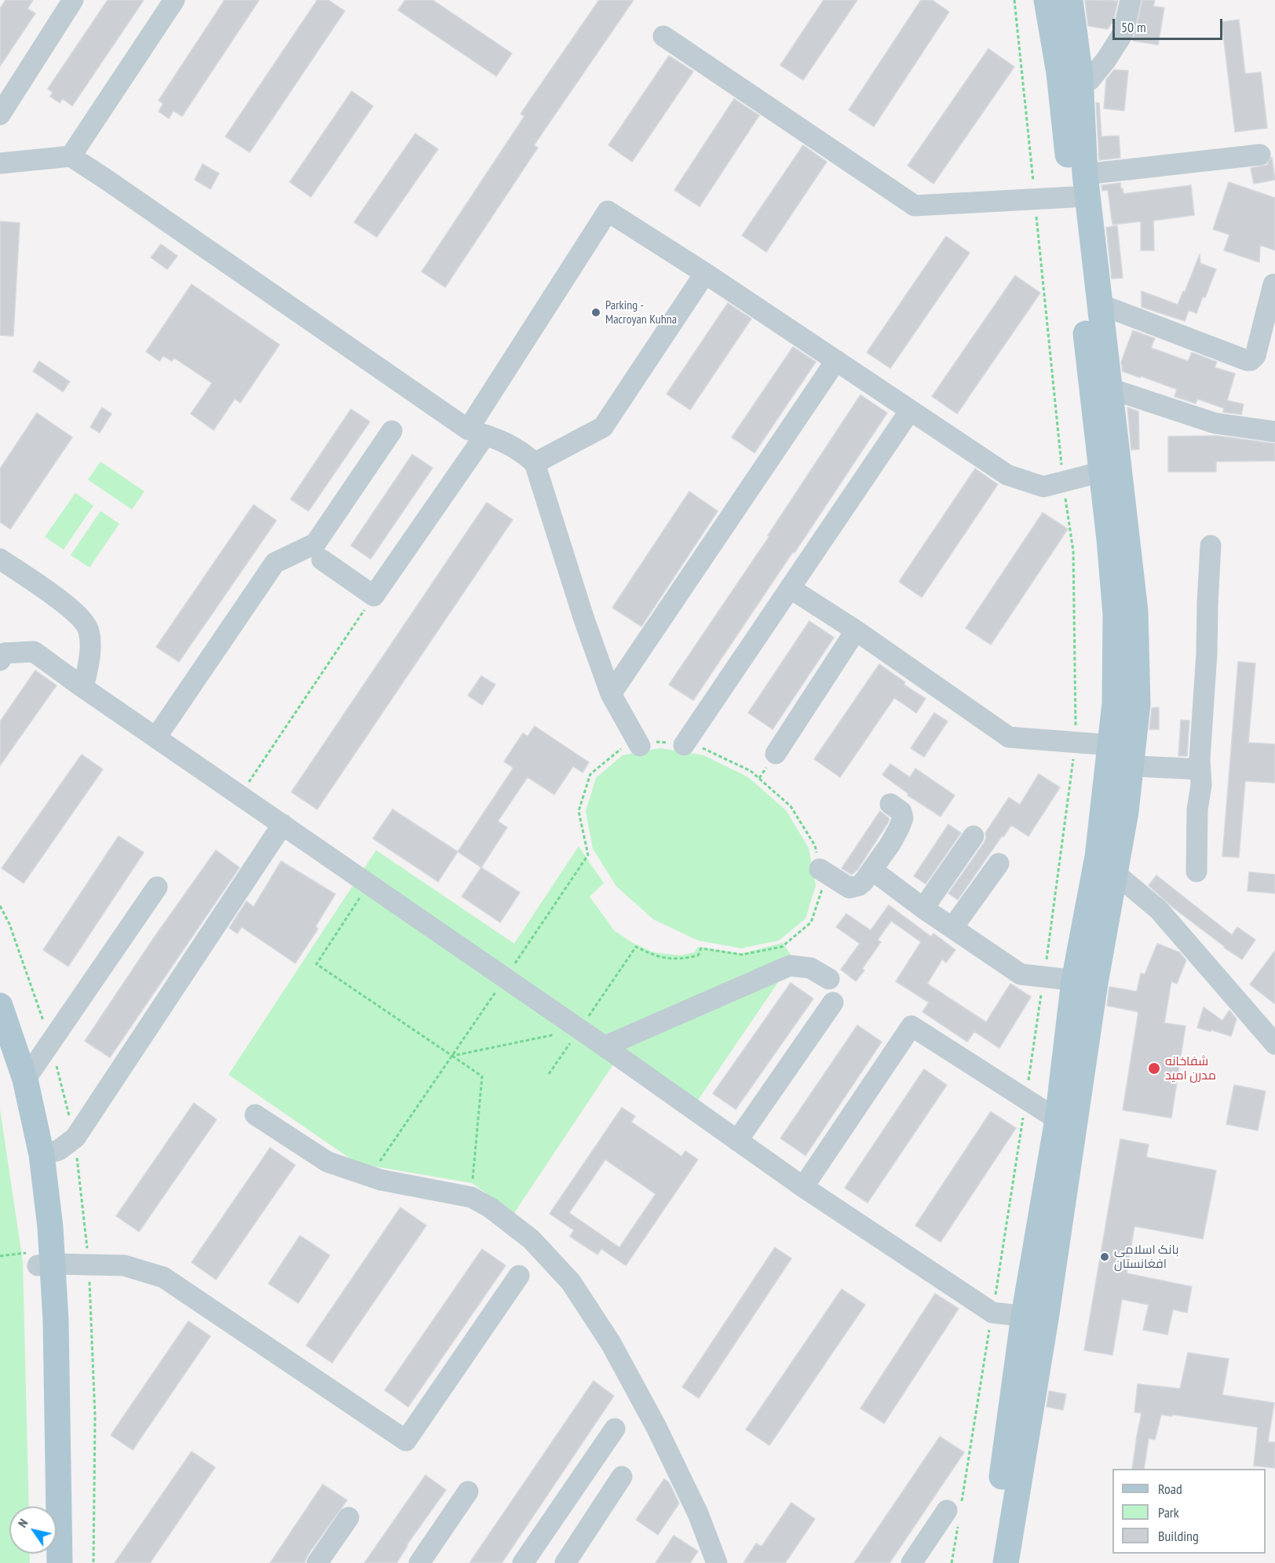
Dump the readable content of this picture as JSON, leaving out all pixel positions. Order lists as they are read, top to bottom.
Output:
{
  "places": ["Parking - Macroyan Kuhna", "شفاخانه مدرن امید", "بانک اسلامی افغانستان"],
  "legend": ["Road", "Park", "Building"],
  "scale_bar": "50 m",
  "north": "top left"
}
